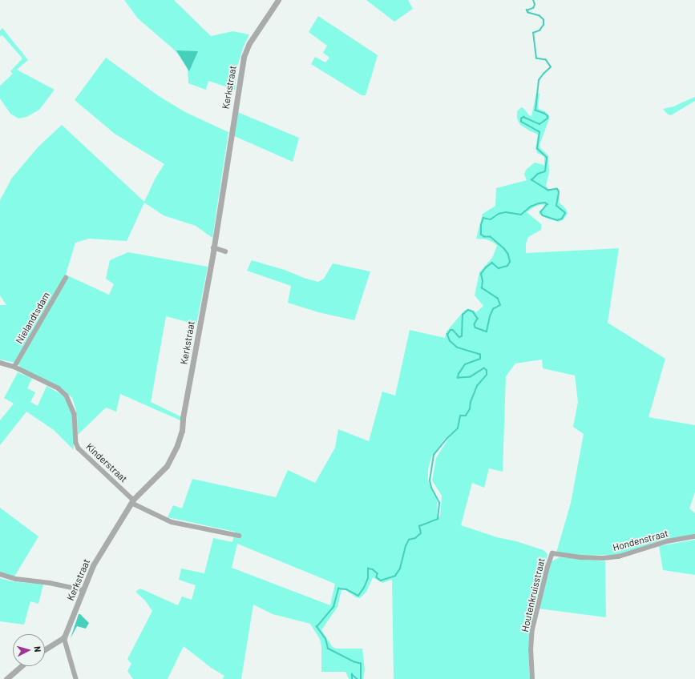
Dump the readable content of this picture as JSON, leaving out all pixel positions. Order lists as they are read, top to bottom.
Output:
{
  "streets": {
    "street": [
      "Kerkstraat",
      "Nielandtsdam",
      "Kinderstraat",
      "Hondenstraat",
      "Houtenkruisstraat"
    ]
  },
  "crossings": [
    ["Kerkstraat", "Kinderstraat"],
    ["Nielandtsdam", "Kinderstraat"],
    ["Hondenstraat", "Houtenkruisstraat"]
  ],
  "north": "right"
}
